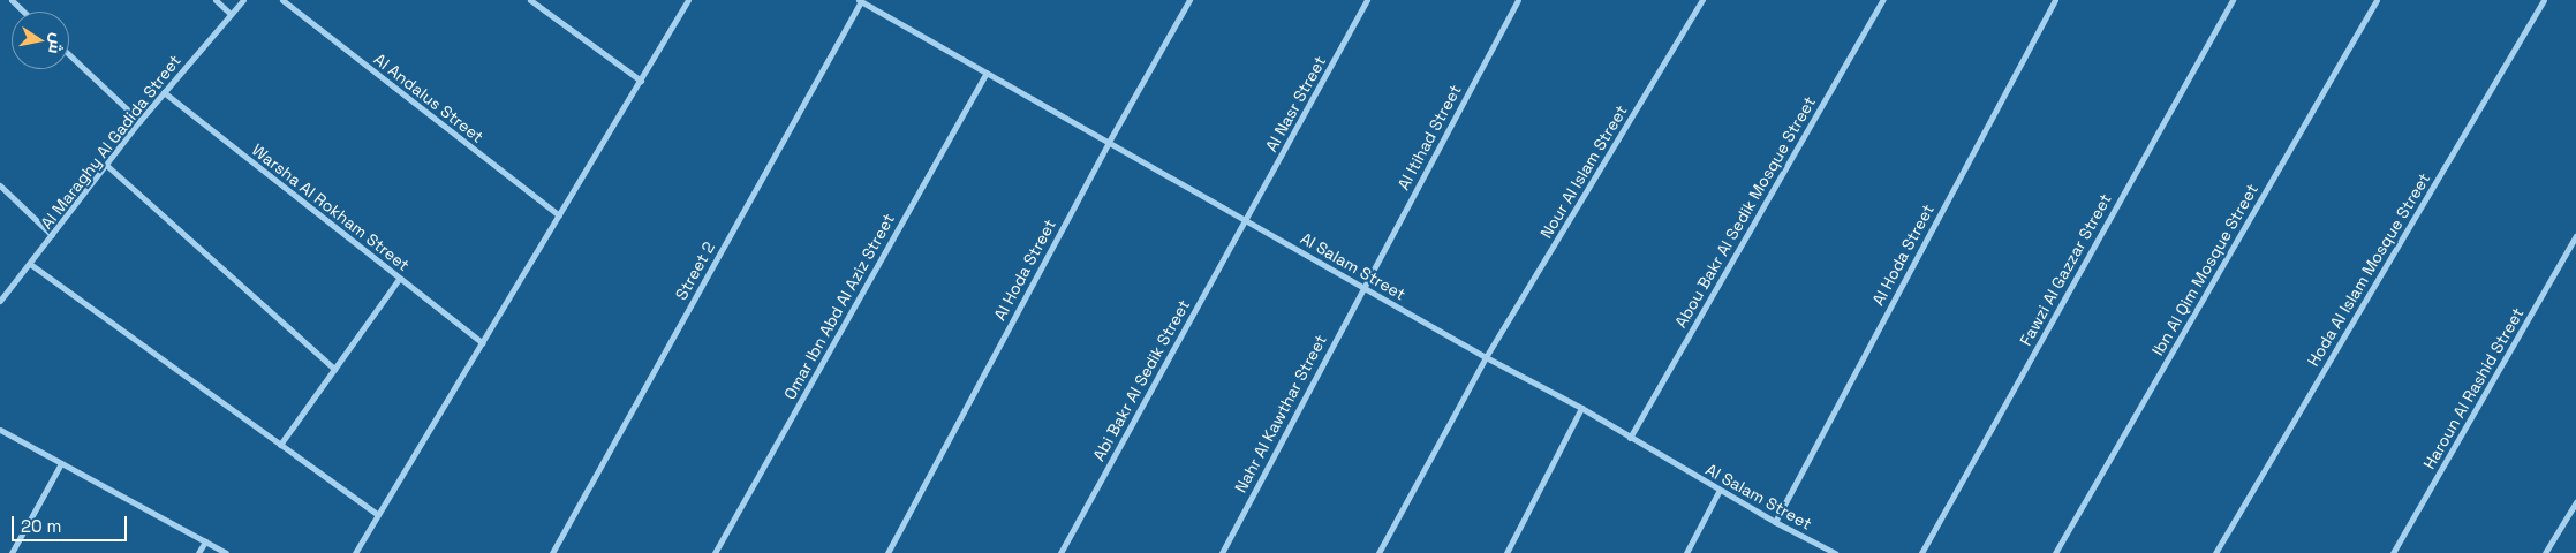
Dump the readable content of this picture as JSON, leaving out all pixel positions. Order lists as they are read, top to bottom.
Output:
{
  "streets": {
    "street": [
      "Al Andalus Street",
      "Al Nasr Street",
      "Al Itihad Street",
      "Al Maraghy Al Gadida Street",
      "Nour Al Islam Street",
      "Warsha Al Rokham Street",
      "Abou Bakr Al Sedik Mosque Street",
      "Al Hoda Street",
      "Al Salam Street",
      "Fawzi Al Gazzar Street",
      "Ibn Al Qim Mosque Street",
      "Hoda Al Islam Mosque Street",
      "Street 2",
      "Omar Ibn Abd Al Aziz Street",
      "Abi Bakr Al Sedik Street",
      "Haroun Al Rashid Street",
      "Nahr Al Kawthar Street"
    ]
  },
  "crossings": [
    ["Al Nasr Street", "Al Salam Street"],
    ["Al Nasr Street", "Abi Bakr Al Sedik Street"],
    ["Al Itihad Street", "Al Salam Street"],
    ["Al Itihad Street", "Nahr Al Kawthar Street"],
    ["Al Maraghy Al Gadida Street", "Warsha Al Rokham Street"],
    ["Nour Al Islam Street", "Al Salam Street"],
    ["Abou Bakr Al Sedik Mosque Street", "Al Salam Street"],
    ["Al Hoda Street", "Al Salam Street"],
    ["Al Salam Street", "Street 2"],
    ["Al Salam Street", "Omar Ibn Abd Al Aziz Street"],
    ["Al Salam Street", "Abi Bakr Al Sedik Street"],
    ["Al Salam Street", "Nahr Al Kawthar Street"]
  ],
  "scale_bar": "20 m",
  "north": "right"
}
